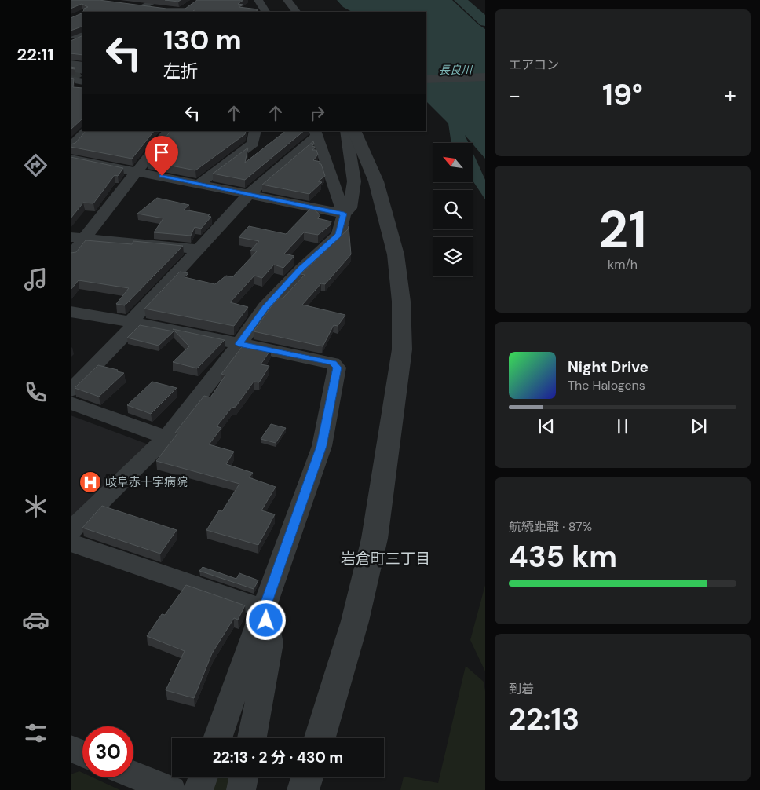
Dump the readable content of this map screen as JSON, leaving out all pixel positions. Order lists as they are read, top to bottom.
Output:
{
  "districts": ["岩倉町三丁目"],
  "water": ["長良川"],
  "places": {
    "hospital": ["岐阜赤十字病院"]
  },
  "north": "top left",
  "page": {
    "tabs": "22:11",
    "tile": [
      "エアコン",
      ["21", "km/h"],
      ["航続距離 · 87%", "435 km"],
      ["到着", "22:13"]
    ],
    "turn": ["130 m", "左折"],
    "heat": ["−", "19°", "+"],
    "song": ["Night Drive", "The Halogens"],
    "limit": "30",
    "trip": "22:13 · 2 分 · 430 m"
  }
}
